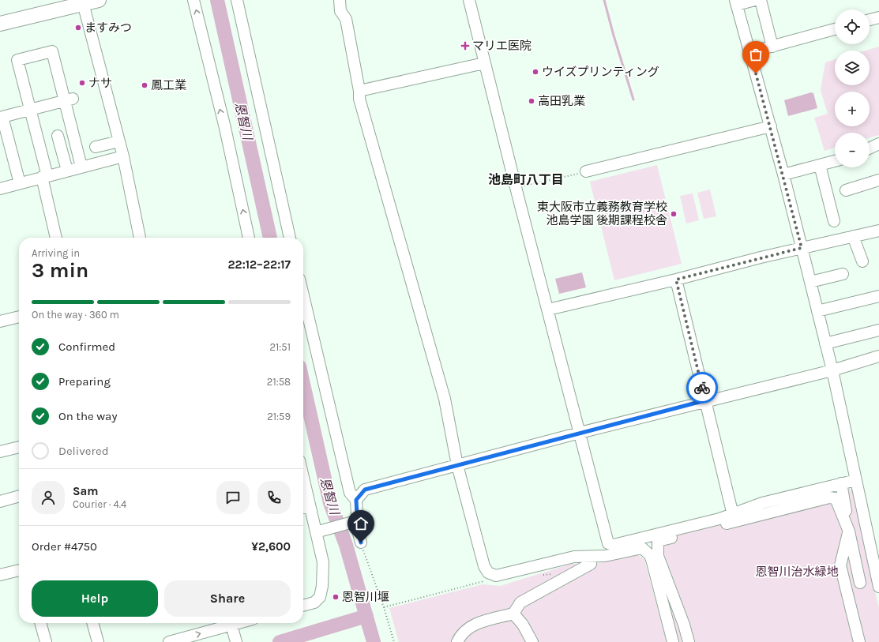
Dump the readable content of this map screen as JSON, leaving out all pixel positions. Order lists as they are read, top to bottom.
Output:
{
  "districts": ["池島町八丁目"],
  "water": ["恩智川"],
  "parks": ["恩智川治水緑地"],
  "places": {
    "other": [
      "ますみつ",
      "ウイズプリンティング",
      "ナサ",
      "鳳工業",
      "高田乳業",
      "東大阪市立義務教育学校 池島学園 後期課程校舎",
      "恩智川堰"
    ],
    "health": ["マリエ医院"]
  },
  "page": {
    "map_buttons": ["+", "−"],
    "heading": ["3 min", "Arriving in", "22:12–22:17"],
    "panel": [
      "Sam",
      "Courier · 4.4",
      "Order #4750",
      "¥2,600"
    ],
    "bar": "On the way · 360 m",
    "list": [
      ["Confirmed", "21:51"],
      ["Preparing", "21:58"],
      ["On the way", "21:59"],
      "Delivered"
    ],
    "buttons": ["Help", "Share"]
  }
}
